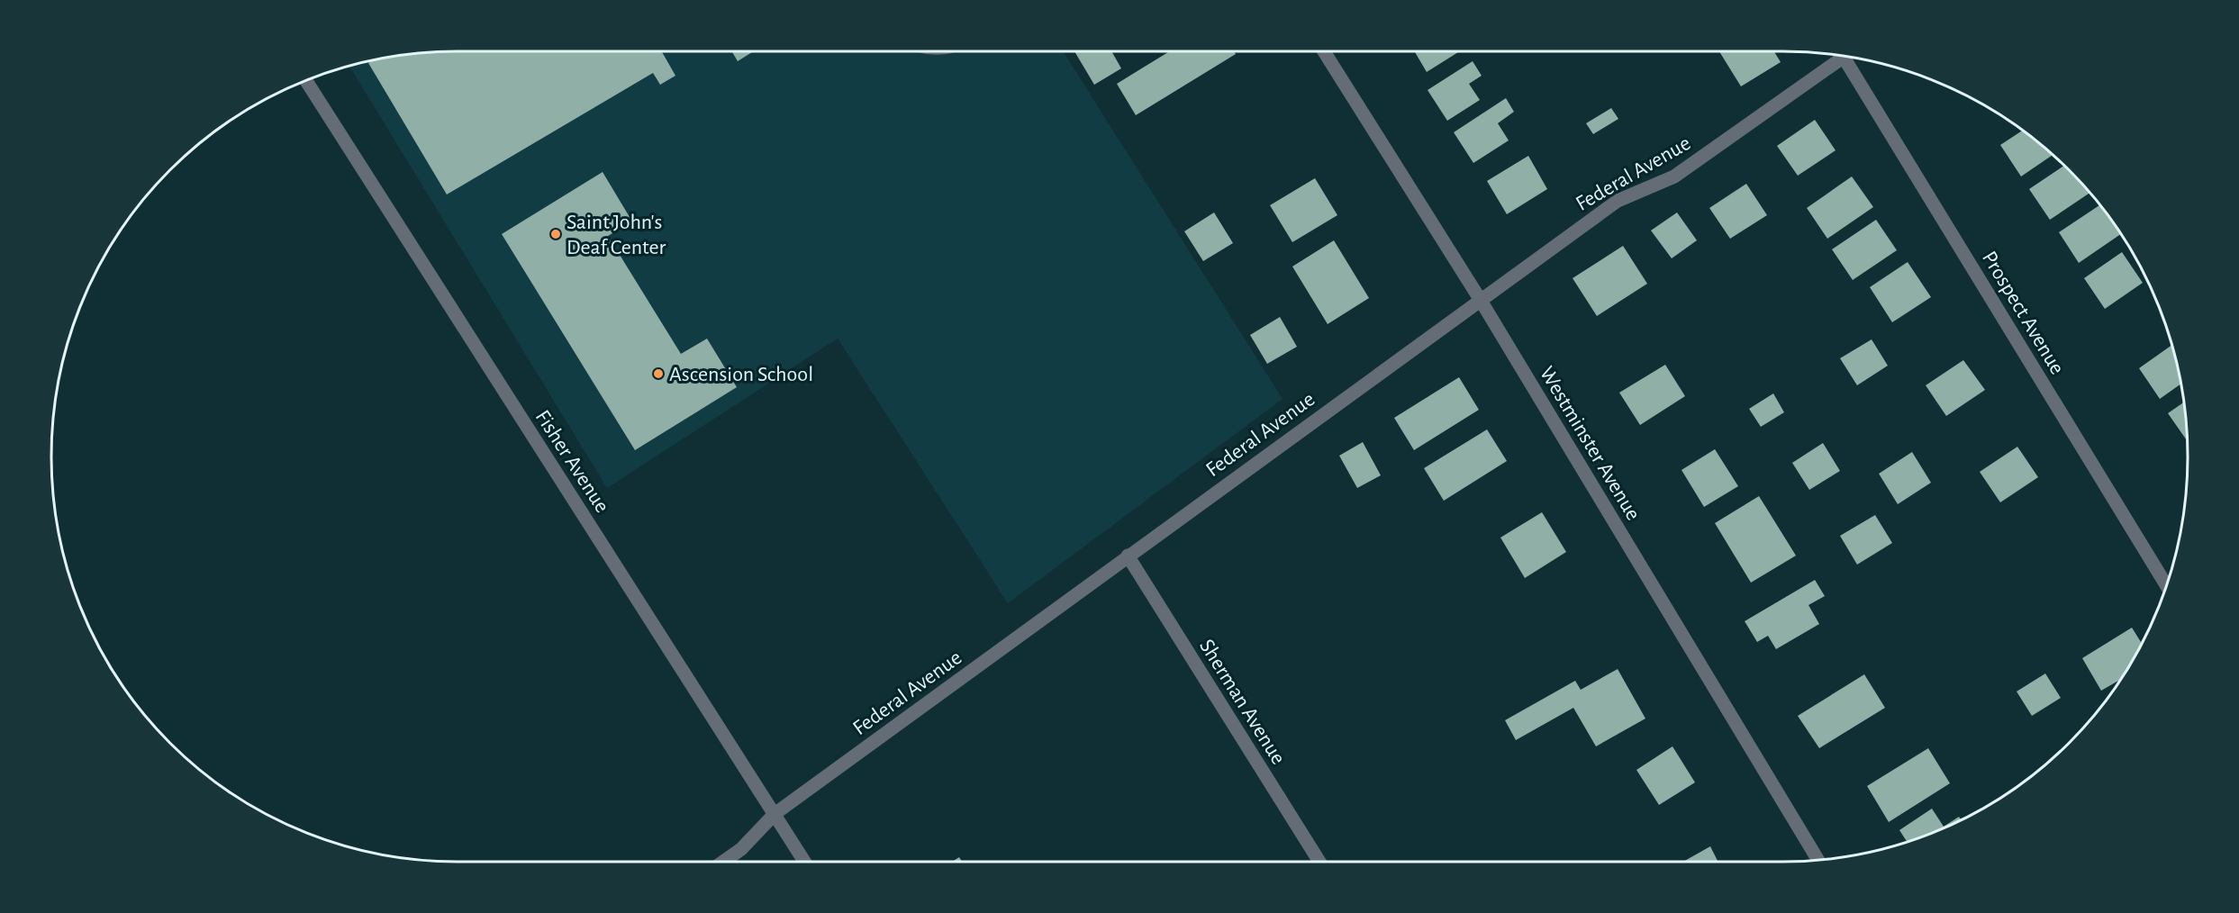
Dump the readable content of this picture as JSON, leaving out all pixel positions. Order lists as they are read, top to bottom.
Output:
{
  "streets": {
    "street": [
      "Federal Avenue",
      "Prospect Avenue",
      "Westminster Avenue",
      "Fisher Avenue",
      "Sherman Avenue"
    ]
  },
  "crossings": [
    ["Federal Avenue", "Westminster Avenue"],
    ["Federal Avenue", "Fisher Avenue"],
    ["Federal Avenue", "Sherman Avenue"]
  ],
  "places": ["Saint John's Deaf Center", "Ascension School"]
}
